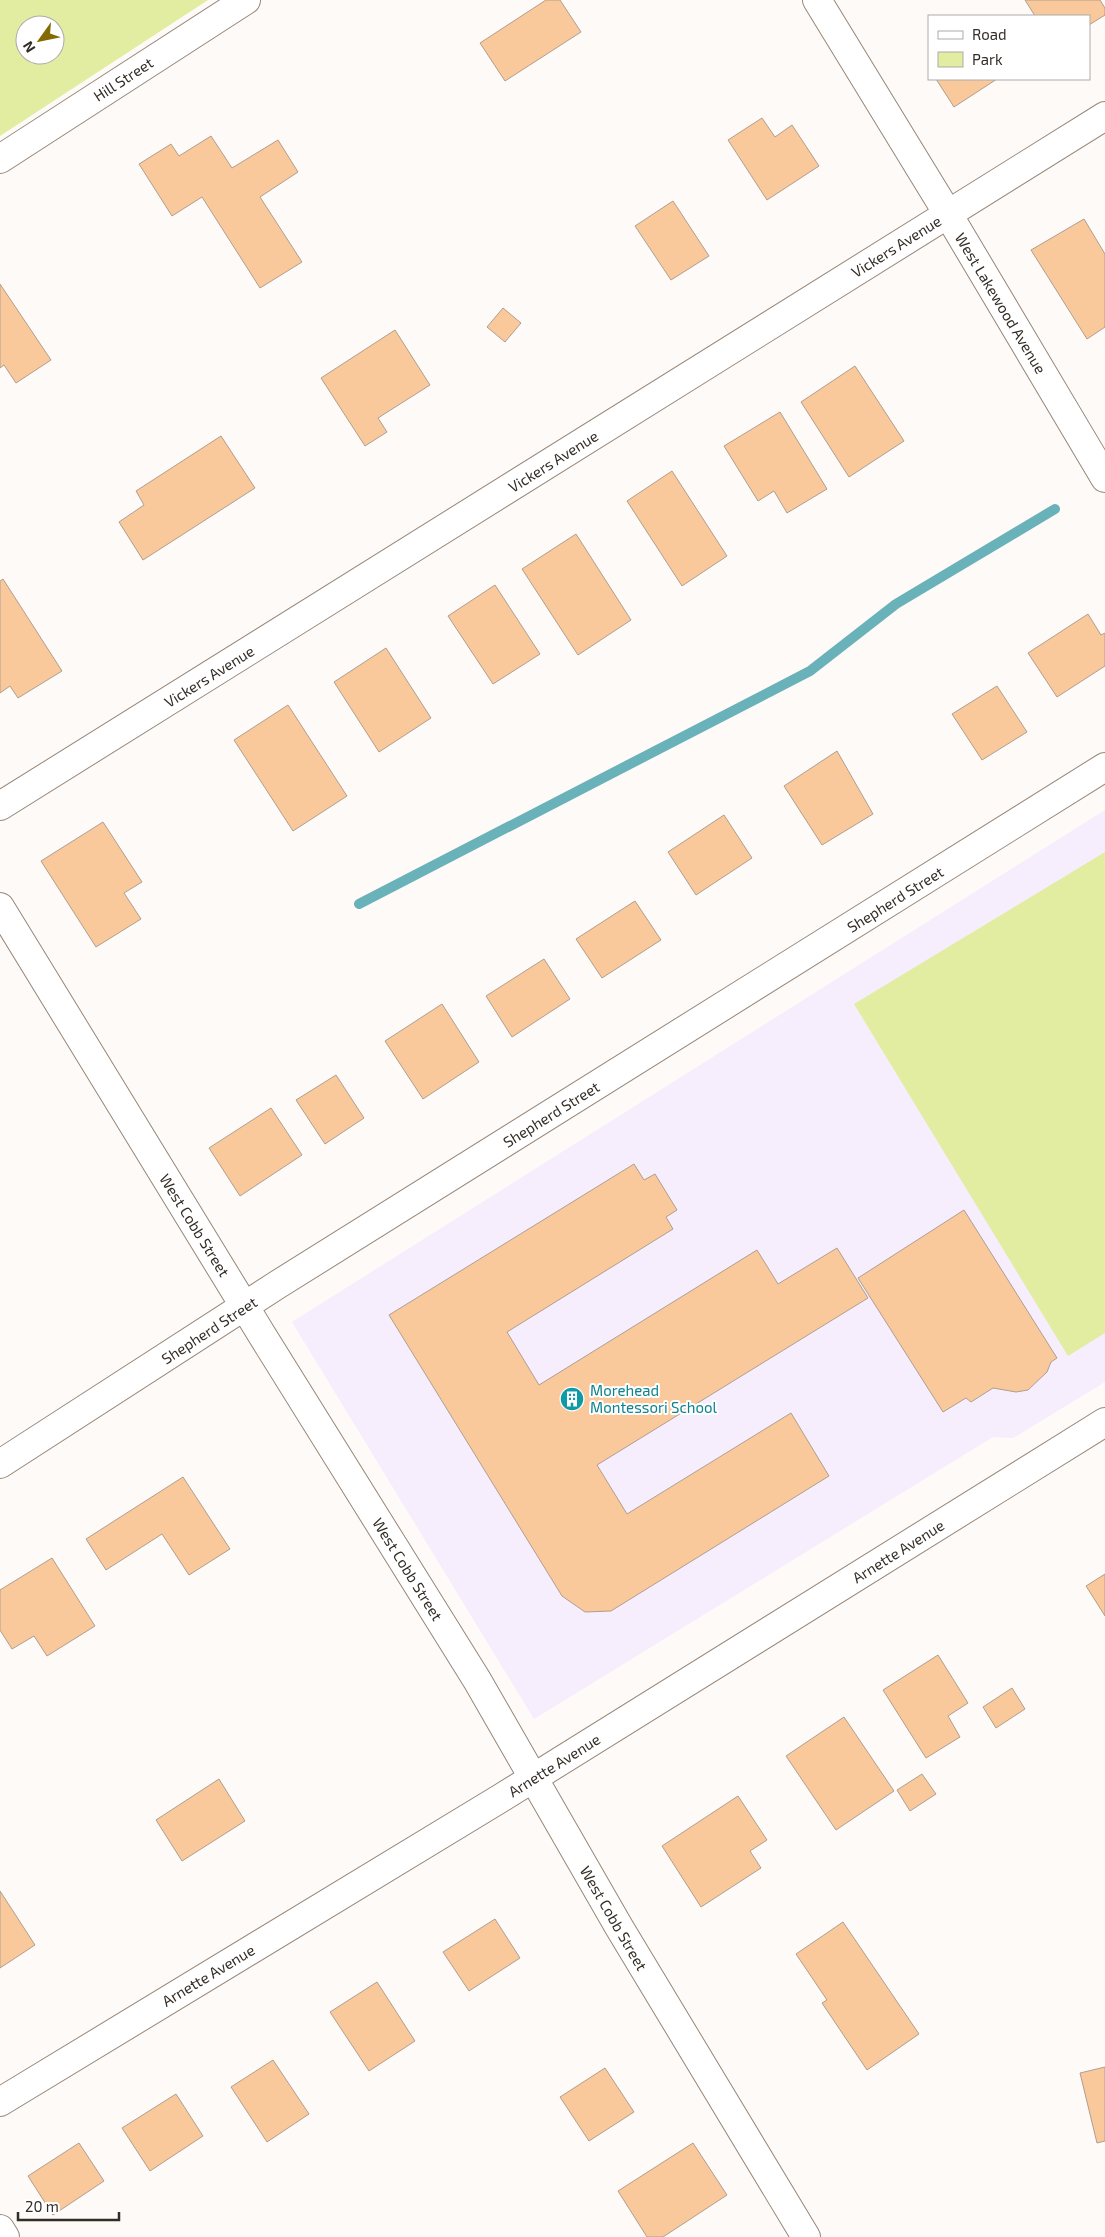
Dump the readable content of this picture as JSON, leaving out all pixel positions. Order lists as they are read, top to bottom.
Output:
{
  "streets": {
    "street": [
      "Hill Street",
      "Vickers Avenue",
      "West Lakewood Avenue",
      "Shepherd Street",
      "West Cobb Street",
      "Arnette Avenue"
    ]
  },
  "crossings": [
    ["Vickers Avenue", "West Lakewood Avenue"],
    ["Shepherd Street", "West Cobb Street"],
    ["West Cobb Street", "Arnette Avenue"]
  ],
  "places": {
    "building": ["Morehead Montessori School"]
  },
  "legend": ["Road", "Park"],
  "scale_bar": "20 m",
  "north": "bottom left"
}
